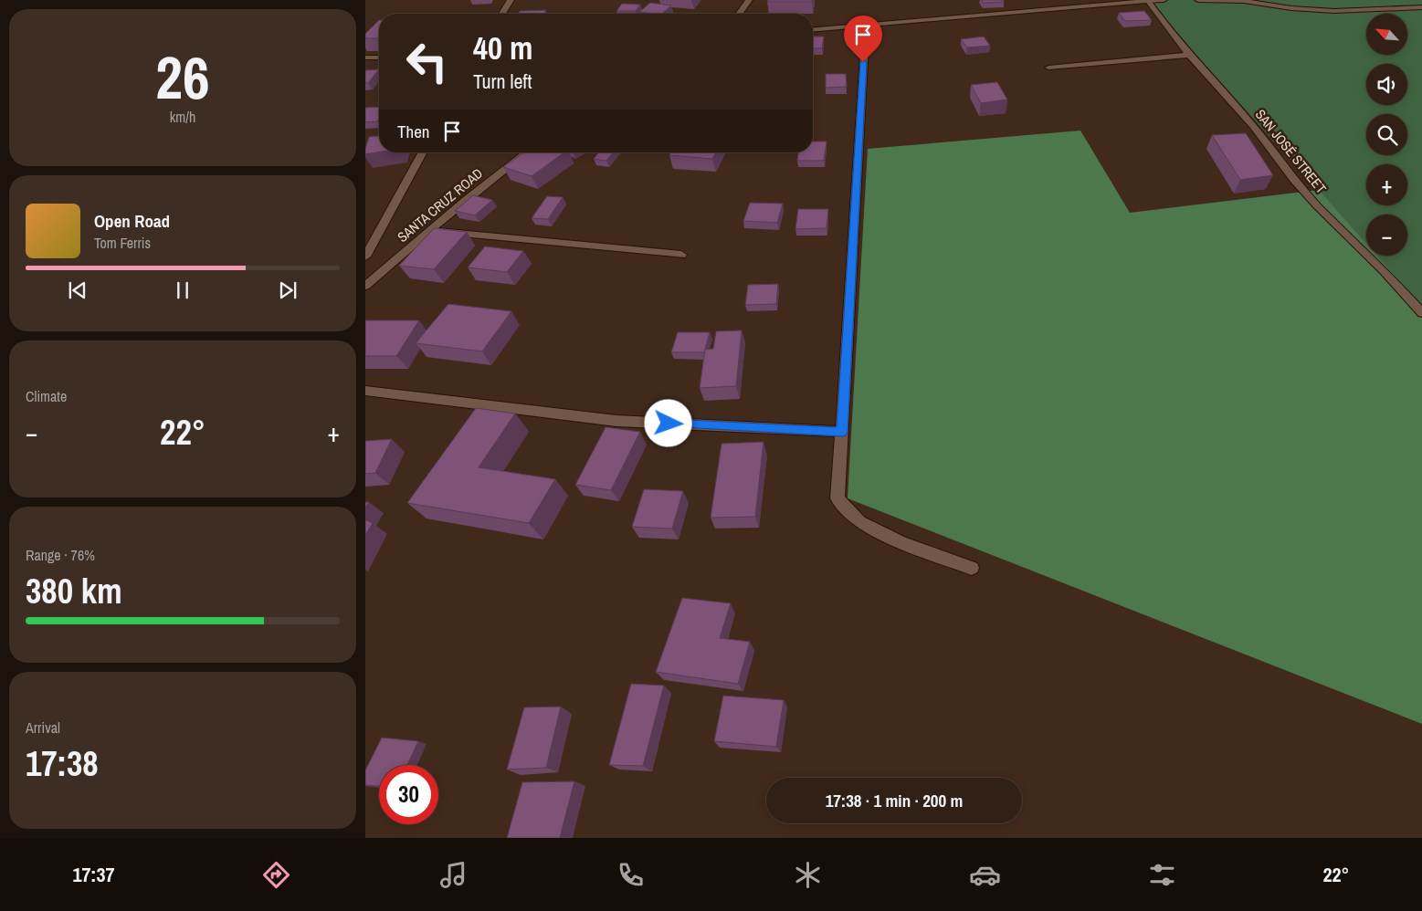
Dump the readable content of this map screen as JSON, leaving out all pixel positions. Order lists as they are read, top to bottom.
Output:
{
  "streets": {
    "street": ["SAN JOSÉ STREET", "SANTA CRUZ ROAD"]
  },
  "north": "top left",
  "page": {
    "tile": [
      ["26", "km/h"],
      "Climate",
      ["Range · 76%", "380 km"],
      ["Arrival", "17:38"]
    ],
    "map_buttons": ["+", "−"],
    "turn": ["40 m", "Turn left"],
    "then": "Then",
    "song": ["Open Road", "Tom Ferris"],
    "heat": ["−", "22°", "+"],
    "limit": "30",
    "trip": "17:38 · 1 min · 200 m",
    "tabs": ["17:37", "22°"]
  }
}
